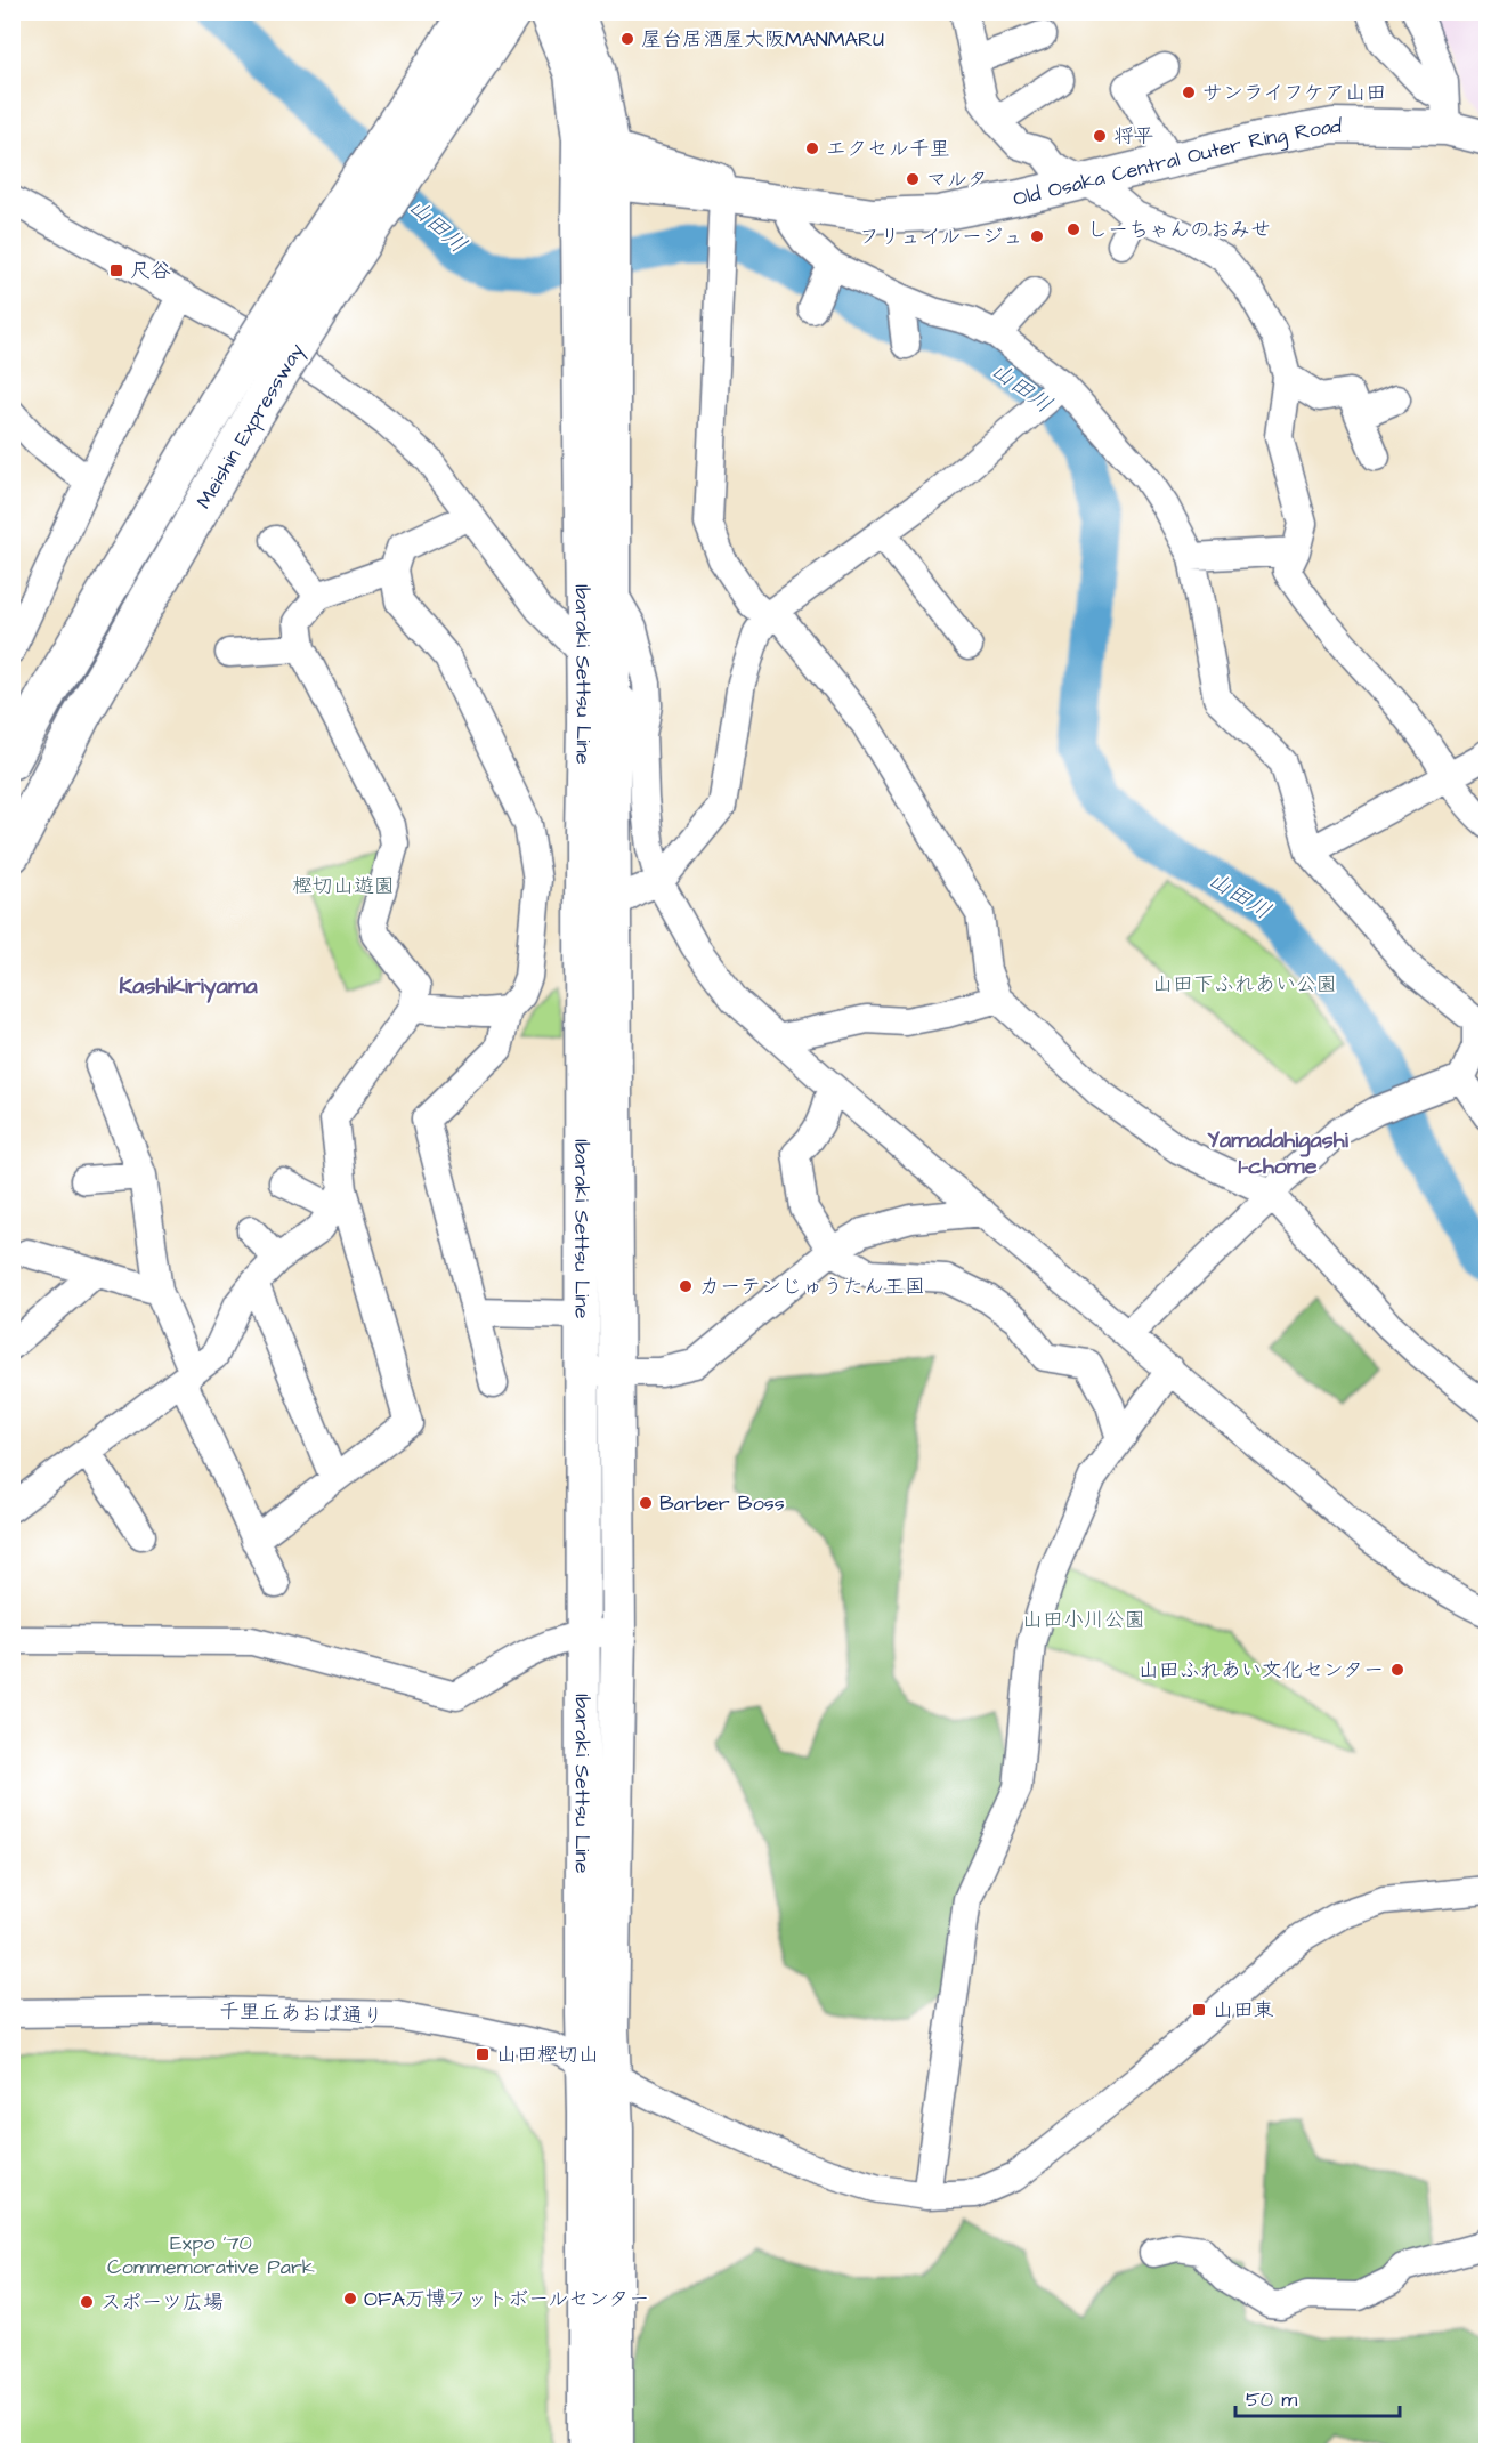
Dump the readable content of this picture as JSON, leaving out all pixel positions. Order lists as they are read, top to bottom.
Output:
{
  "streets": {
    "highway": ["Meishin Expressway"],
    "main road": ["Old Osaka Central Outer Ring Road", "Ibaraki Settsu Line"],
    "street": ["千里丘あおば通り"]
  },
  "crossings": [
    ["Old Osaka Central Outer Ring Road", "Ibaraki Settsu Line"],
    ["Ibaraki Settsu Line", "千里丘あおば通り"]
  ],
  "districts": ["Kashikiriyama", "Yamadahigashi 1-chome"],
  "water": ["山田川"],
  "parks": [
    "樫切山遊園",
    "山田下ふれあい公園",
    "山田小川公園",
    "Expo '70 Commemorative Park"
  ],
  "places": {
    "other": [
      "屋台居酒屋大阪MANMARU",
      "サンライフケア山田",
      "将平",
      "エクセル千里",
      "マルタ",
      "しーちゃんのおみせ",
      "フリュイルージュ",
      "カーテンじゅうたん王国",
      "Barber Boss",
      "山田ふれあい文化センター",
      "OFA万博フットボールセンター",
      "スポーツ広場"
    ],
    "transit": ["尺谷", "山田東", "山田樫切山"]
  },
  "scale_bar": "50 m"
}
